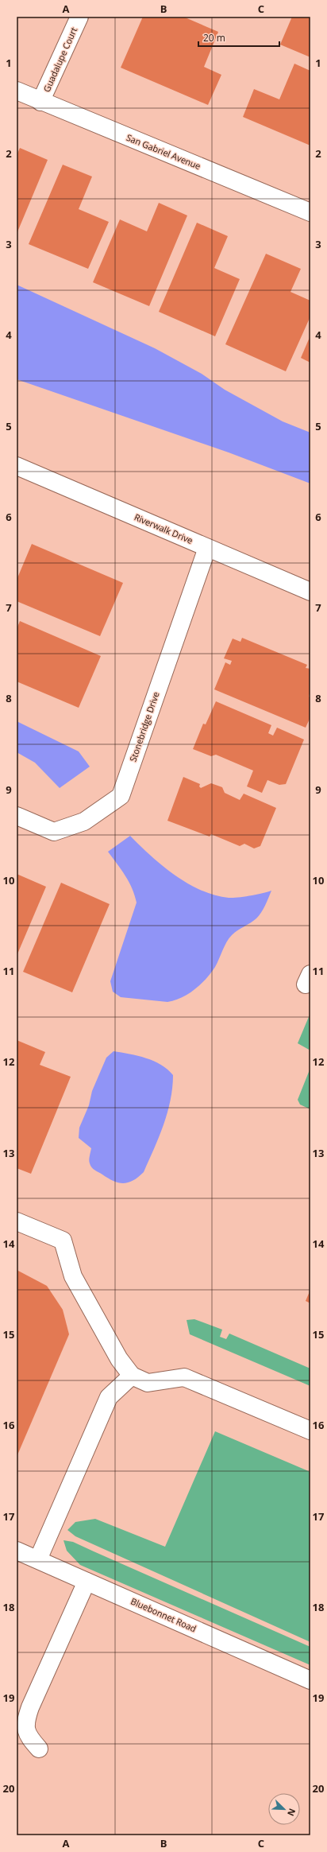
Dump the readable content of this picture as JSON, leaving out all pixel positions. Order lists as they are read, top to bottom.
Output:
{
  "streets": {
    "street": [
      "Guadalupe Court",
      "San Gabriel Avenue",
      "Riverwalk Drive",
      "Stonebridge Drive",
      "Bluebonnet Road"
    ]
  },
  "crossings": [
    ["Guadalupe Court", "San Gabriel Avenue"],
    ["Riverwalk Drive", "Stonebridge Drive"]
  ],
  "scale_bar": "20 m",
  "north": "bottom right",
  "grid": {
    "columns": ["A", "B", "C"],
    "rows": [
      "1",
      "2",
      "3",
      "4",
      "5",
      "6",
      "7",
      "8",
      "9",
      "10",
      "11",
      "12",
      "13",
      "14",
      "15",
      "16",
      "17",
      "18",
      "19",
      "20"
    ]
  }
}
